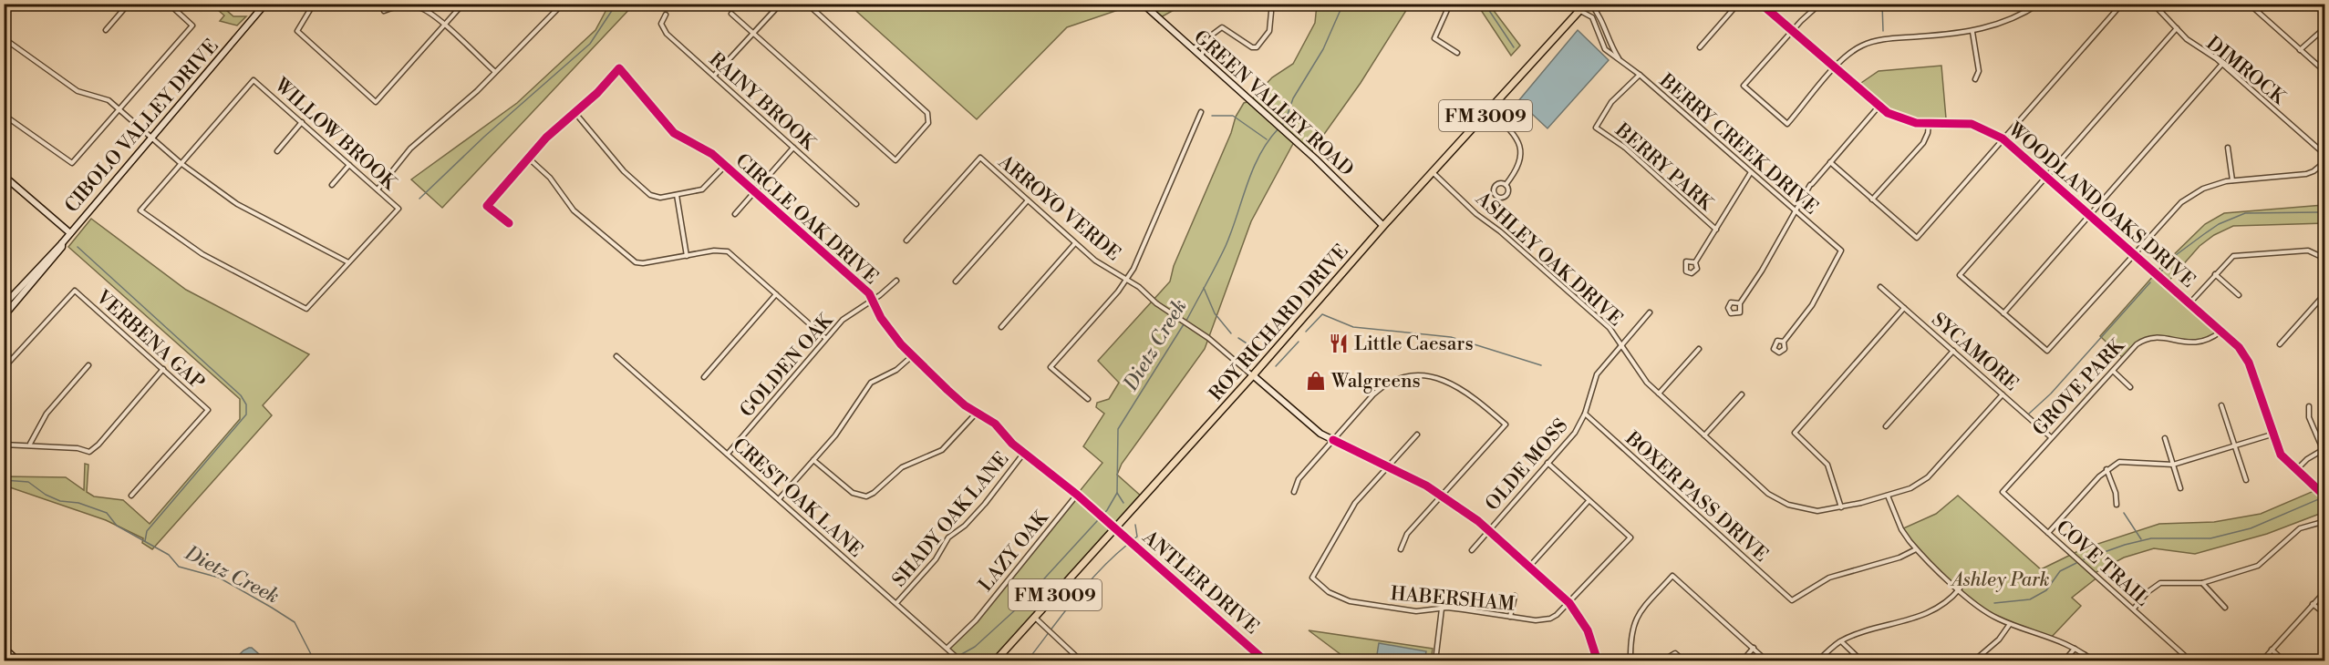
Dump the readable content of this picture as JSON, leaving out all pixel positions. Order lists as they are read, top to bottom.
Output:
{
  "streets": {
    "main road": ["FM 3009", "ROY RICHARD DRIVE"],
    "street": [
      "DIMROCK",
      "RAINY BROOK",
      "GREEN VALLEY ROAD",
      "CIBOLO VALLEY DRIVE",
      "WILLOW BROOK",
      "BERRY CREEK DRIVE",
      "BERRY PARK",
      "WOODLAND OAKS DRIVE",
      "ARROYO VERDE",
      "CIRCLE OAK DRIVE",
      "ASHLEY OAK DRIVE",
      "VERBENA GAP",
      "SYCAMORE",
      "GOLDEN OAK",
      "GROVE PARK",
      "OLDE MOSS",
      "BOXER PASS DRIVE",
      "CREST OAK LANE",
      "SHADY OAK LANE",
      "LAZY OAK",
      "COVE TRAIL",
      "ANTLER DRIVE",
      "HABERSHAM"
    ]
  },
  "crossings": [
    ["GREEN VALLEY ROAD", "ROY RICHARD DRIVE"],
    ["BERRY CREEK DRIVE", "BERRY PARK"],
    ["BERRY CREEK DRIVE", "ROY RICHARD DRIVE"],
    ["WOODLAND OAKS DRIVE", "GROVE PARK"],
    ["ARROYO VERDE", "ROY RICHARD DRIVE"],
    ["CIRCLE OAK DRIVE", "ROY RICHARD DRIVE"],
    ["CIRCLE OAK DRIVE", "GOLDEN OAK"],
    ["CIRCLE OAK DRIVE", "SHADY OAK LANE"],
    ["CIRCLE OAK DRIVE", "LAZY OAK"],
    ["CIRCLE OAK DRIVE", "ANTLER DRIVE"],
    ["ASHLEY OAK DRIVE", "ROY RICHARD DRIVE"],
    ["ASHLEY OAK DRIVE", "SYCAMORE"],
    ["ASHLEY OAK DRIVE", "OLDE MOSS"],
    ["ROY RICHARD DRIVE", "ANTLER DRIVE"],
    ["SYCAMORE", "GROVE PARK"],
    ["GOLDEN OAK", "CREST OAK LANE"],
    ["GROVE PARK", "COVE TRAIL"],
    ["OLDE MOSS", "BOXER PASS DRIVE"],
    ["CREST OAK LANE", "SHADY OAK LANE"],
    ["CREST OAK LANE", "LAZY OAK"]
  ],
  "water": ["Dietz Creek"],
  "parks": ["Ashley Park"],
  "places": {
    "restaurant": ["Little Caesars"],
    "shop": ["Walgreens"]
  }
}
